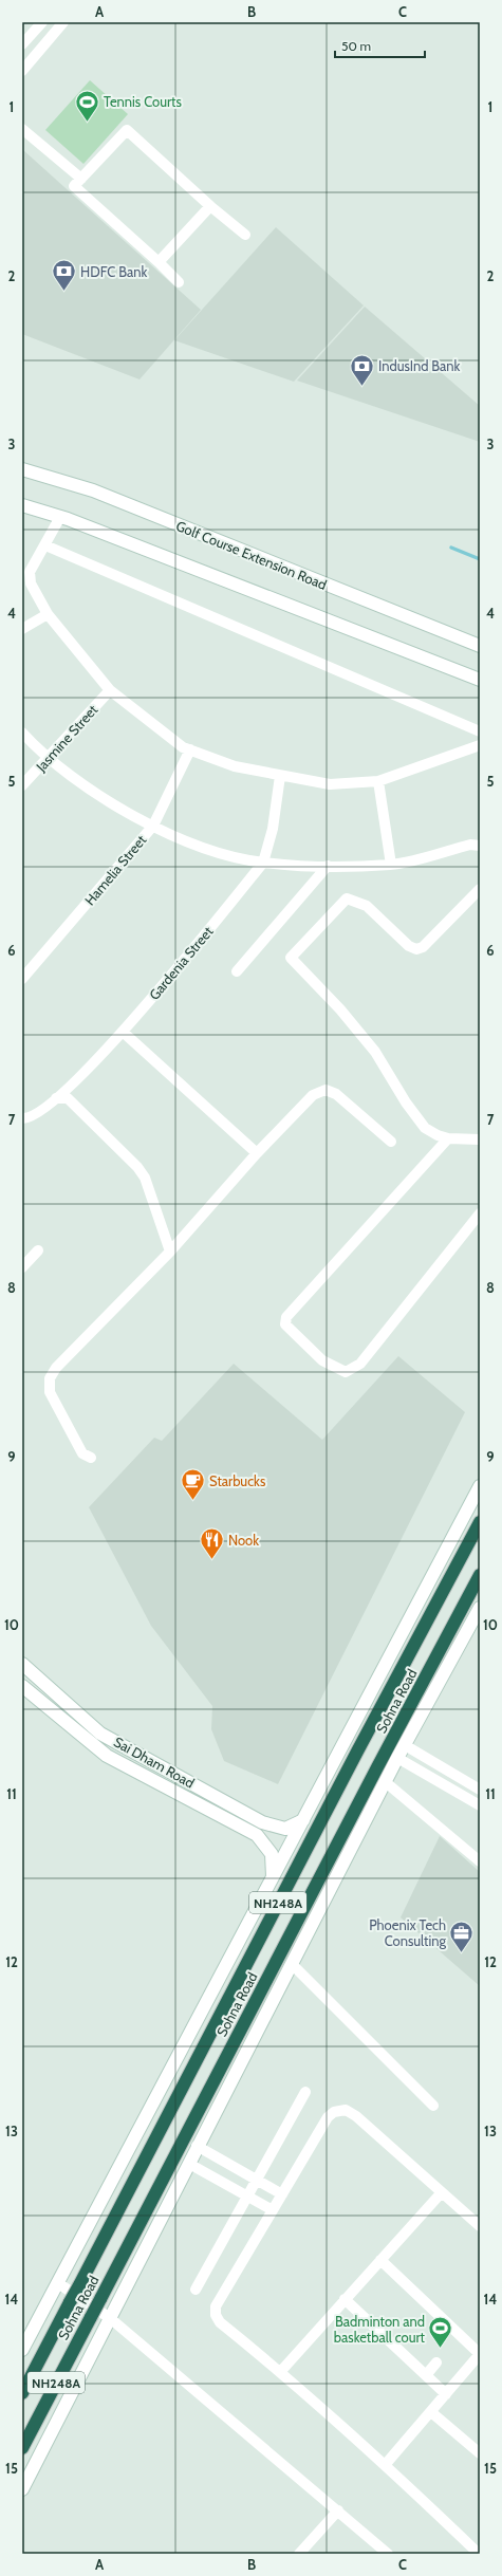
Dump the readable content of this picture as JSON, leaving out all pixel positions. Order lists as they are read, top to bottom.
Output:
{
  "streets": {
    "highway": ["Sohna Road", "NH248A"],
    "main road": ["Golf Course Extension Road", "Sai Dham Road"],
    "street": ["Jasmine Street", "Hamelia Street", "Gardenia Street"]
  },
  "places": {
    "sports": ["Tennis Courts", "Badminton and basketball court"],
    "bank": ["HDFC Bank", "IndusInd Bank"],
    "cafe": ["Starbucks"],
    "restaurant": ["Nook"],
    "office": ["Phoenix Tech Consulting"]
  },
  "scale_bar": "50 m",
  "grid": {
    "columns": ["A", "B", "C"],
    "rows": [
      "1",
      "2",
      "3",
      "4",
      "5",
      "6",
      "7",
      "8",
      "9",
      "10",
      "11",
      "12",
      "13",
      "14",
      "15"
    ]
  }
}
